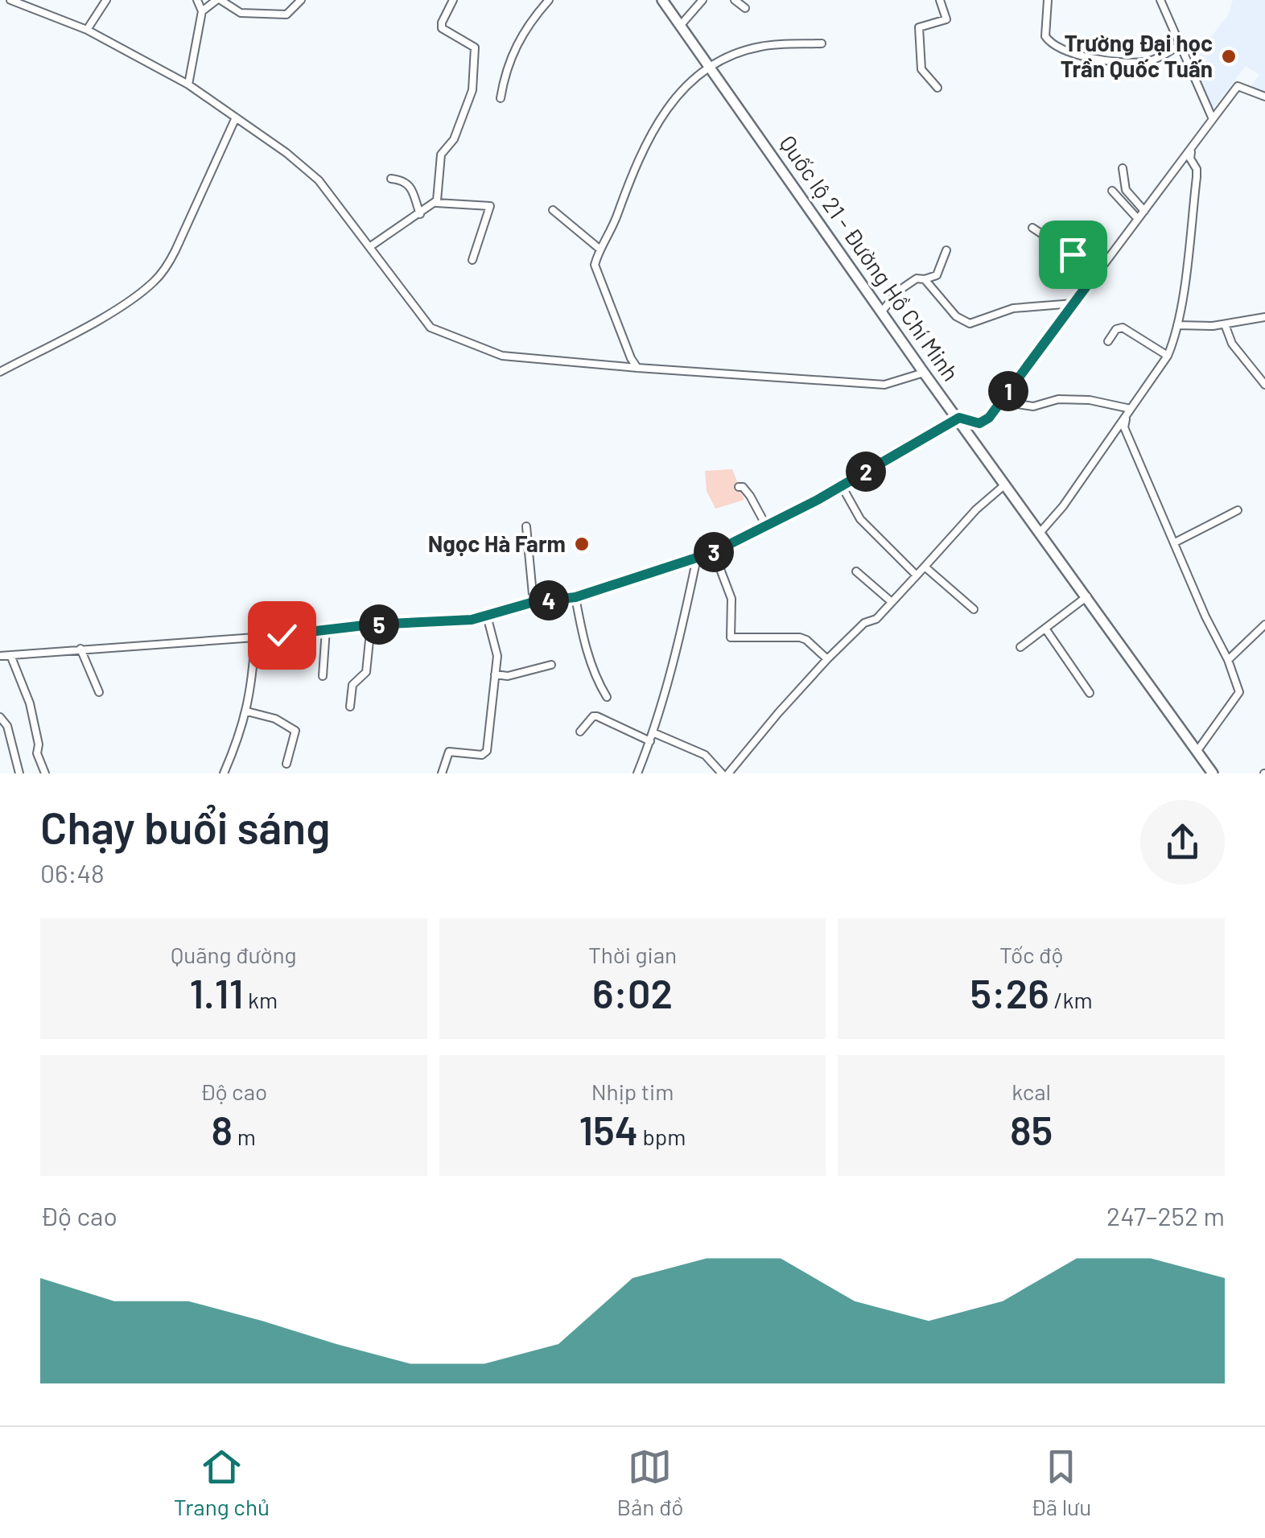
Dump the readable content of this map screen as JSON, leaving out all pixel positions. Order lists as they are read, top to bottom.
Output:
{
  "streets": {
    "highway": ["Quốc lộ 21 - Đường Hồ Chí Minh"]
  },
  "places": ["Trường Đại học Trần Quốc Tuấn", "Ngọc Hà Farm"],
  "page": {
    "pins": [
      "1",
      "2",
      "3",
      "4",
      "5"
    ],
    "heading": ["Chạy buổi sáng", "06:48"],
    "stats": [
      ["Quãng đường", "1.11 km"],
      ["Thời gian", "6:02"],
      ["Tốc độ", "5:26 /km"],
      ["Độ cao", "8 m"],
      ["Nhịp tim", "154 bpm"],
      ["kcal", "85"]
    ],
    "chart": ["Độ cao", "247–252 m"],
    "tabs": ["Trang chủ", "Bản đồ", "Đã lưu"]
  }
}
